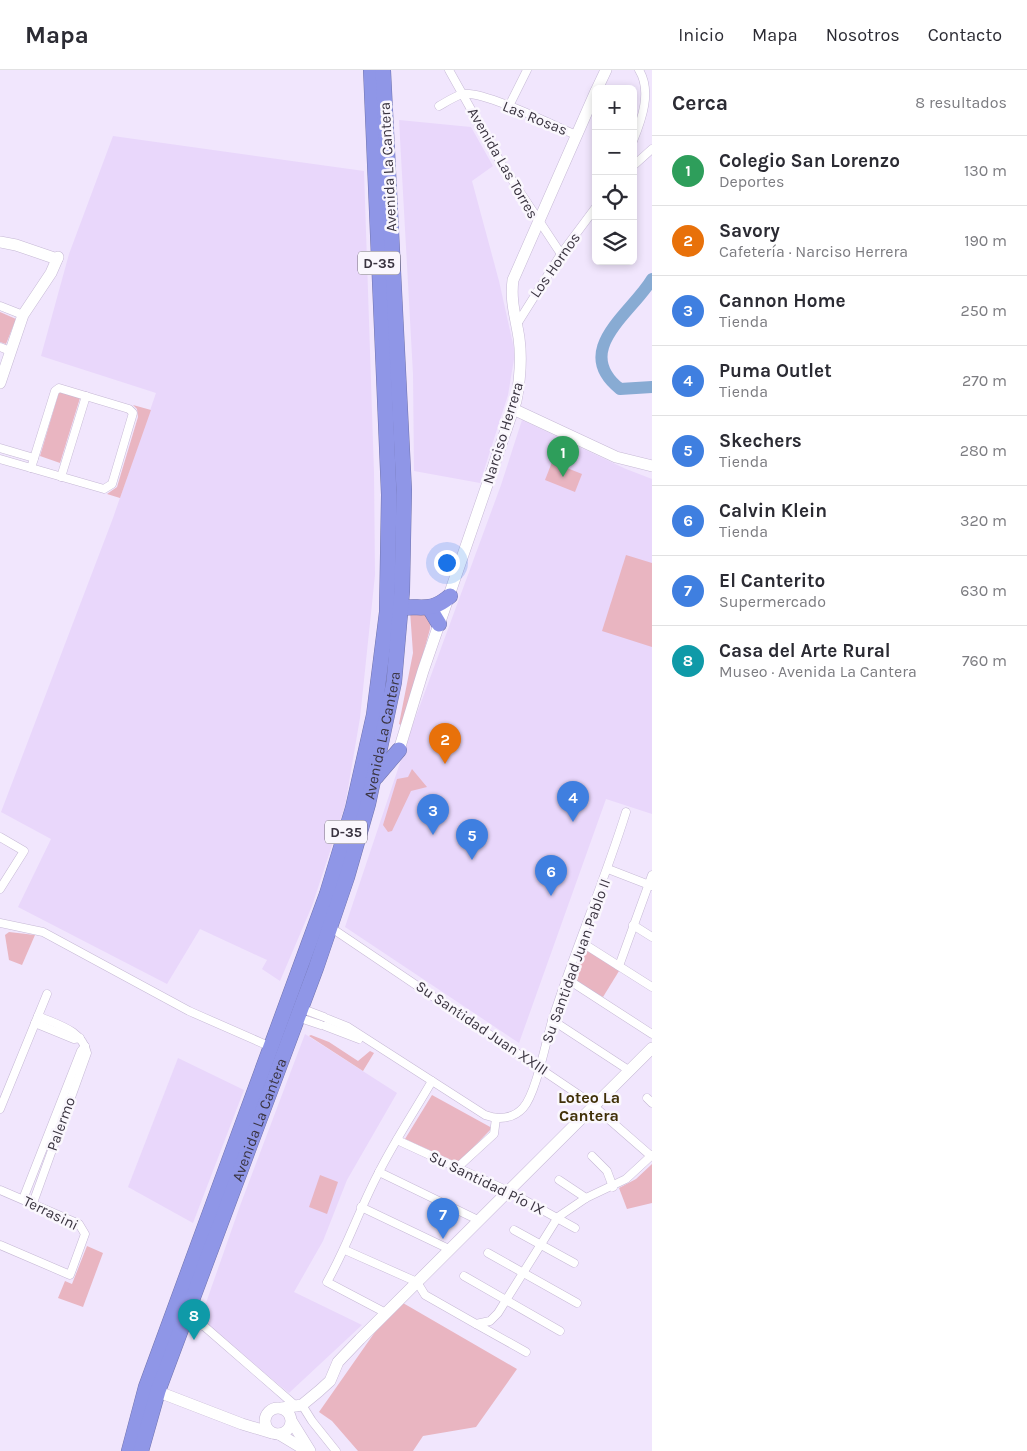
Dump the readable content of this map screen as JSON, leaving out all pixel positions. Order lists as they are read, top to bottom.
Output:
{
  "streets": {
    "highway": ["Avenida La Cantera", "D-35"],
    "street": [
      "Las Rosas",
      "Avenida Las Torres",
      "Los Hornos",
      "Narciso Herrera",
      "Su Santidad Juan Pablo II",
      "Su Santidad Juan XXIII",
      "Palermo",
      "Su Santidad Pío IX",
      "Terrasini"
    ]
  },
  "crossings": [
    ["Las Rosas", "Avenida Las Torres"],
    ["Las Rosas", "Narciso Herrera"],
    ["Avenida Las Torres", "Los Hornos"],
    ["Avenida Las Torres", "Narciso Herrera"],
    ["Avenida La Cantera", "Su Santidad Juan XXIII"],
    ["Los Hornos", "Narciso Herrera"],
    ["Su Santidad Juan Pablo II", "Su Santidad Juan XXIII"],
    ["Palermo", "Terrasini"]
  ],
  "districts": ["Loteo La Cantera"],
  "page": {
    "header": "Mapa",
    "nav": [
      "Inicio",
      "Mapa",
      "Nosotros",
      "Contacto"
    ],
    "heading": ["Cerca", "8 resultados"],
    "map_buttons": ["+", "−"],
    "list": [
      {
        "mark": "1",
        "name": "Colegio San Lorenzo",
        "note": "Deportes",
        "value": "130 m"
      },
      {
        "mark": "2",
        "name": "Savory",
        "note": "Cafetería · Narciso Herrera",
        "value": "190 m"
      },
      {
        "mark": "3",
        "name": "Cannon Home",
        "note": "Tienda",
        "value": "250 m"
      },
      {
        "mark": "4",
        "name": "Puma Outlet",
        "note": "Tienda",
        "value": "270 m"
      },
      {
        "mark": "5",
        "name": "Skechers",
        "note": "Tienda",
        "value": "280 m"
      },
      {
        "mark": "6",
        "name": "Calvin Klein",
        "note": "Tienda",
        "value": "320 m"
      },
      {
        "mark": "7",
        "name": "El Canterito",
        "note": "Supermercado",
        "value": "630 m"
      },
      {
        "mark": "8",
        "name": "Casa del Arte Rural",
        "note": "Museo · Avenida La Cantera",
        "value": "760 m"
      }
    ],
    "pins": [
      "1",
      "2",
      "4",
      "3",
      "5",
      "6",
      "7",
      "8"
    ]
  }
}
